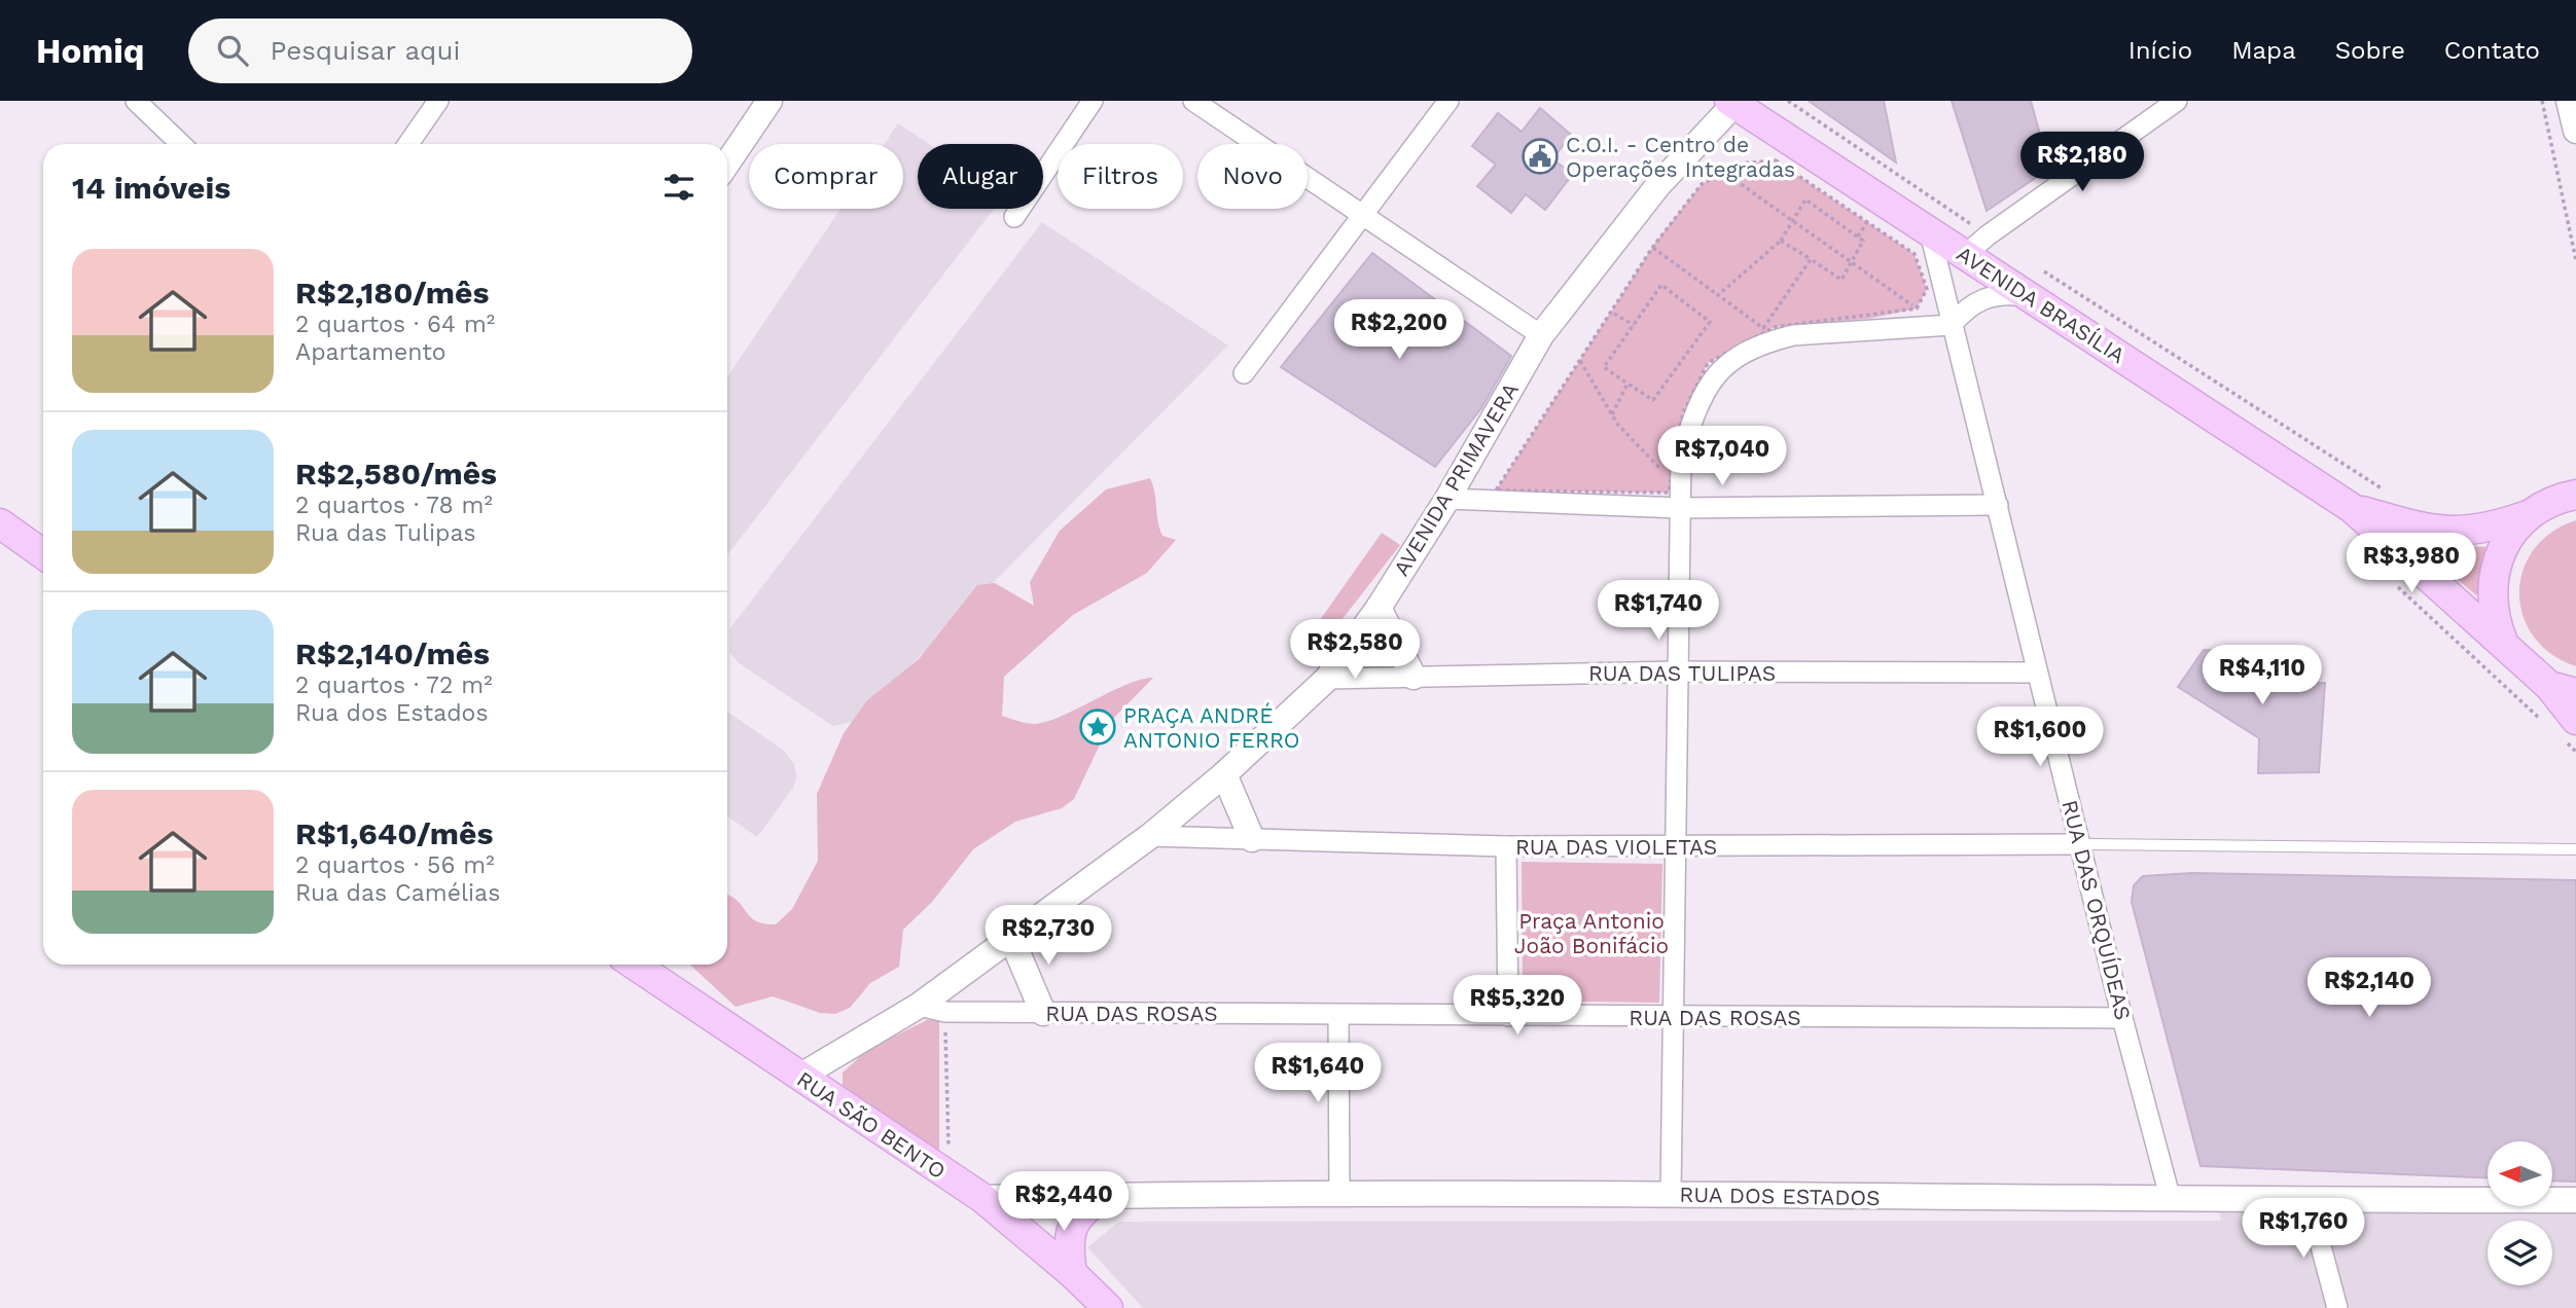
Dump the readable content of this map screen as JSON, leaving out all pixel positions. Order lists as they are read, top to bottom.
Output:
{
  "streets": {
    "main road": ["AVENIDA BRASÍLIA", "RUA SÃO BENTO"],
    "street": [
      "AVENIDA PRIMAVERA",
      "RUA DAS TULIPAS",
      "RUA DAS VIOLETAS",
      "RUA DAS ORQUÍDEAS",
      "RUA DAS ROSAS",
      "RUA DOS ESTADOS"
    ]
  },
  "crossings": [
    ["AVENIDA BRASÍLIA", "AVENIDA PRIMAVERA"],
    ["AVENIDA BRASÍLIA", "RUA DAS ORQUÍDEAS"],
    ["AVENIDA PRIMAVERA", "RUA DAS TULIPAS"],
    ["AVENIDA PRIMAVERA", "RUA DAS VIOLETAS"],
    ["AVENIDA PRIMAVERA", "RUA DAS ROSAS"],
    ["AVENIDA PRIMAVERA", "RUA SÃO BENTO"],
    ["RUA DAS TULIPAS", "RUA DAS ORQUÍDEAS"],
    ["RUA DAS VIOLETAS", "RUA DAS ORQUÍDEAS"],
    ["RUA DAS ORQUÍDEAS", "RUA DAS ROSAS"],
    ["RUA DAS ORQUÍDEAS", "RUA DOS ESTADOS"],
    ["RUA SÃO BENTO", "RUA DOS ESTADOS"]
  ],
  "parks": ["Praça Antonio João Bonifácio"],
  "places": {
    "public building": ["C.O.I. - Centro de Operações Integradas"],
    "place": ["PRAÇA ANDRÉ ANTONIO FERRO"]
  },
  "north": "left",
  "page": {
    "header": "Homiq",
    "search": "Pesquisar aqui",
    "nav": [
      "Início",
      "Mapa",
      "Sobre",
      "Contato"
    ],
    "price": [
      "R$2,180",
      "R$2,200",
      "R$7,040",
      "R$3,980",
      "R$1,740",
      "R$2,580",
      "R$4,110",
      "R$1,600",
      "R$2,730",
      "R$2,140",
      "R$5,320",
      "R$1,640",
      "R$2,440",
      "R$1,760"
    ],
    "chip": [
      "Comprar",
      "Alugar",
      "Filtros",
      "Novo"
    ],
    "heading": "14 imóveis",
    "list": [
      {
        "name": "R$2,180/mês",
        "note": "2 quartos · 64 m² · Apartamento"
      },
      {
        "name": "R$2,580/mês",
        "note": "2 quartos · 78 m² · Rua das Tulipas"
      },
      {
        "name": "R$2,140/mês",
        "note": "2 quartos · 72 m² · Rua dos Estados"
      },
      {
        "name": "R$1,640/mês",
        "note": "2 quartos · 56 m² · Rua das Camélias"
      }
    ]
  }
}
